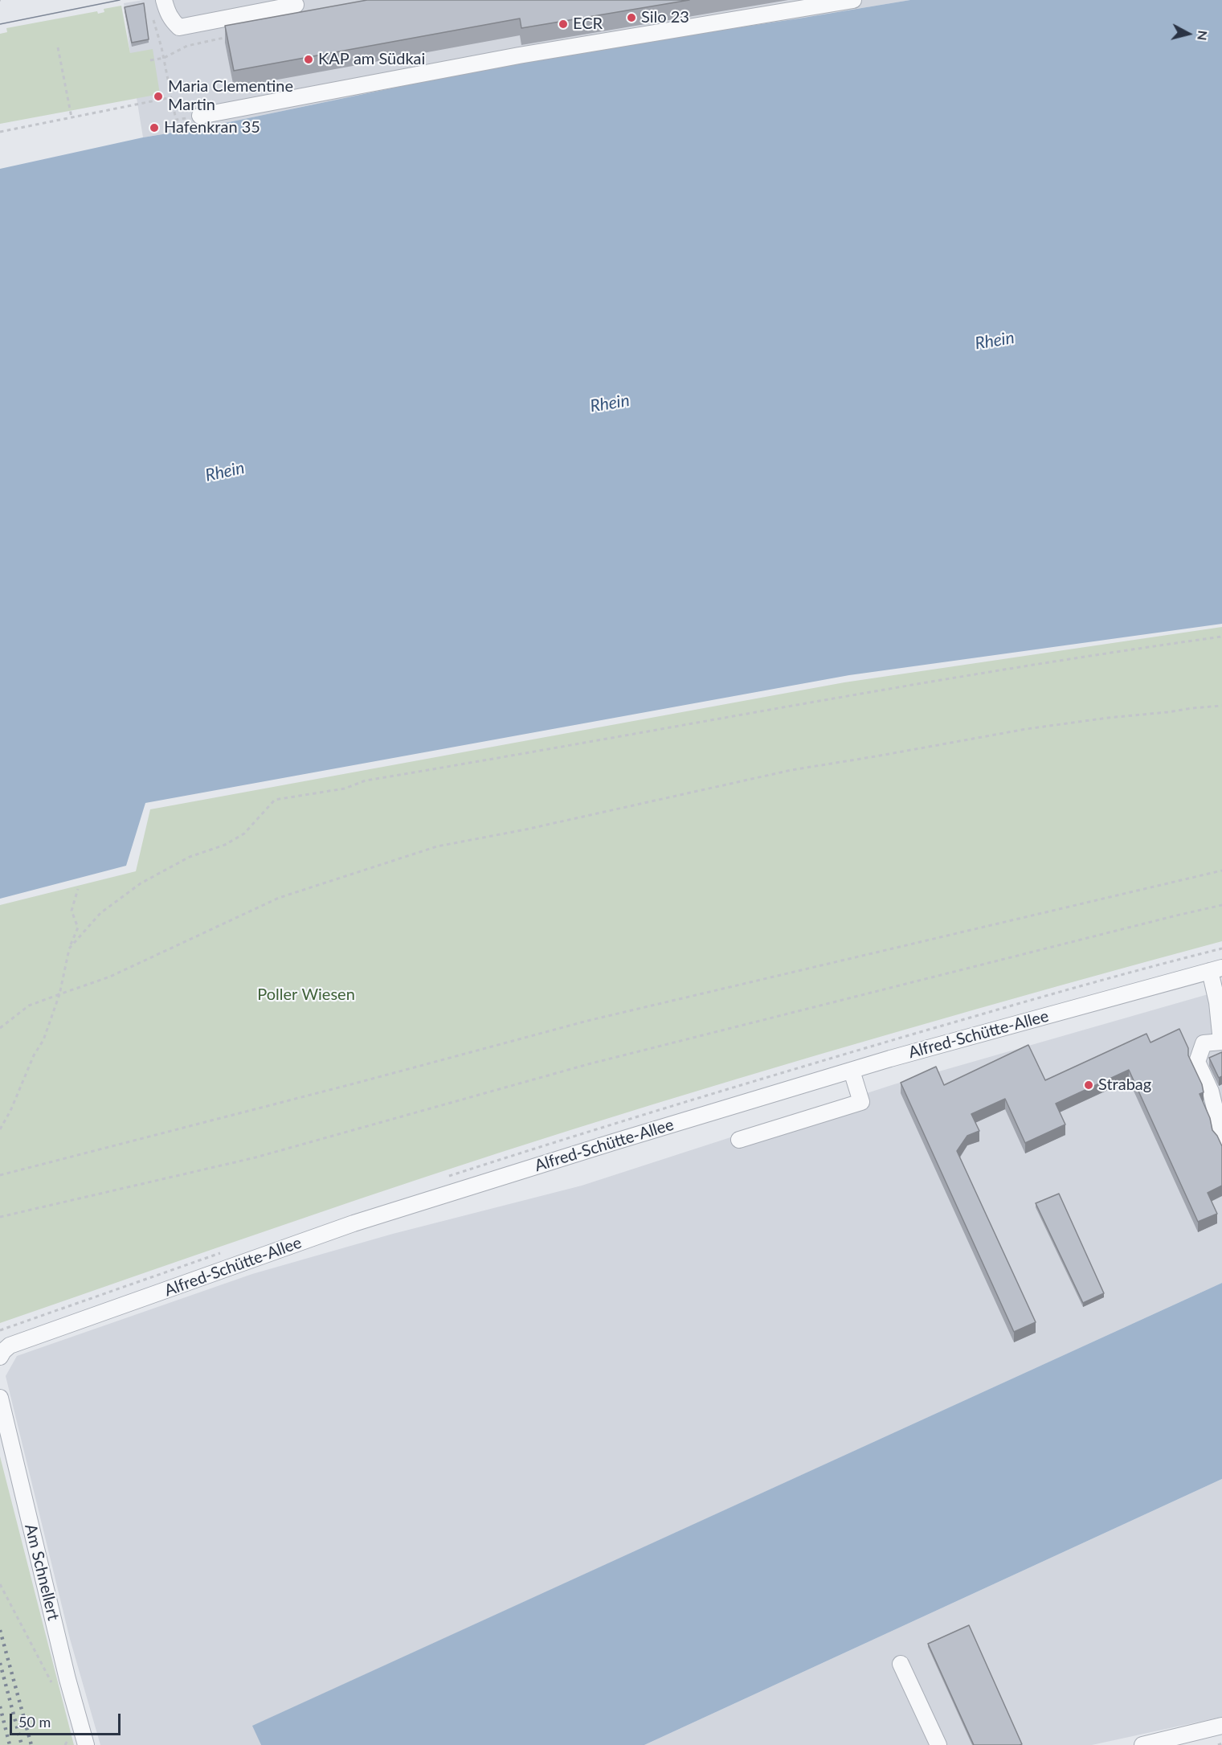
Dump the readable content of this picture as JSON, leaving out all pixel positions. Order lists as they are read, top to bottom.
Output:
{
  "streets": {
    "street": ["Alfred-Schütte-Allee", "Am Schnellert"]
  },
  "water": ["Rhein"],
  "parks": ["Poller Wiesen"],
  "places": [
    "Silo 23",
    "ECR",
    "KAP am Südkai",
    "Maria Clementine Martin",
    "Hafenkran 35",
    "Strabag"
  ],
  "scale_bar": "50 m",
  "north": "right"
}
